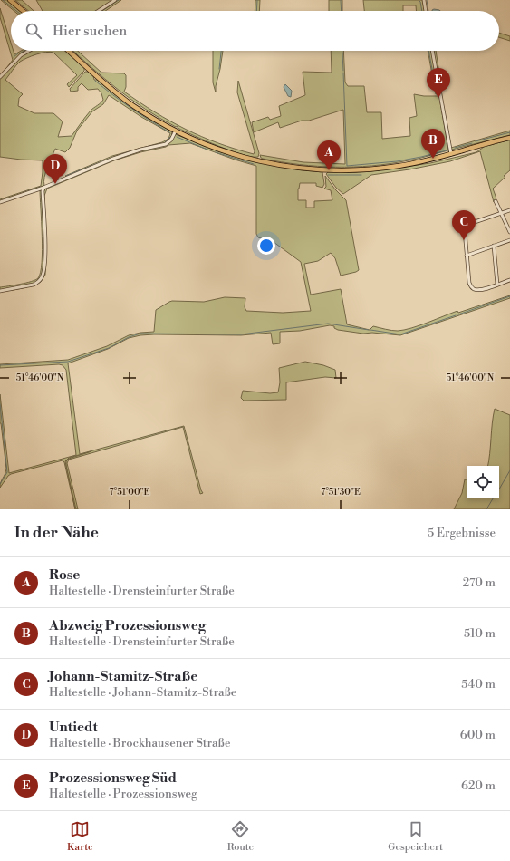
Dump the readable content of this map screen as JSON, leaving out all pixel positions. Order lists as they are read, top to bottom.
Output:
{
  "page": {
    "search": "Hier suchen",
    "pins": [
      "E",
      "B",
      "A",
      "D",
      "C"
    ],
    "heading": ["In der Nähe", "5 Ergebnisse"],
    "list": [
      {
        "mark": "A",
        "name": "Rose",
        "note": "Haltestelle · Drensteinfurter Straße",
        "value": "270 m"
      },
      {
        "mark": "B",
        "name": "Abzweig Prozessionsweg",
        "note": "Haltestelle · Drensteinfurter Straße",
        "value": "510 m"
      },
      {
        "mark": "C",
        "name": "Johann-Stamitz-Straße",
        "note": "Haltestelle · Johann-Stamitz-Straße",
        "value": "540 m"
      },
      {
        "mark": "D",
        "name": "Untiedt",
        "note": "Haltestelle · Brockhausener Straße",
        "value": "600 m"
      },
      {
        "mark": "E",
        "name": "Prozessionsweg Süd",
        "note": "Haltestelle · Prozessionsweg",
        "value": "620 m"
      }
    ],
    "nav": ["Karte", "Route", "Gespeichert"]
  },
  "coordinates": ["51°46'00\"N", "7°51'00\"E", "7°51'30\"E"]
}
